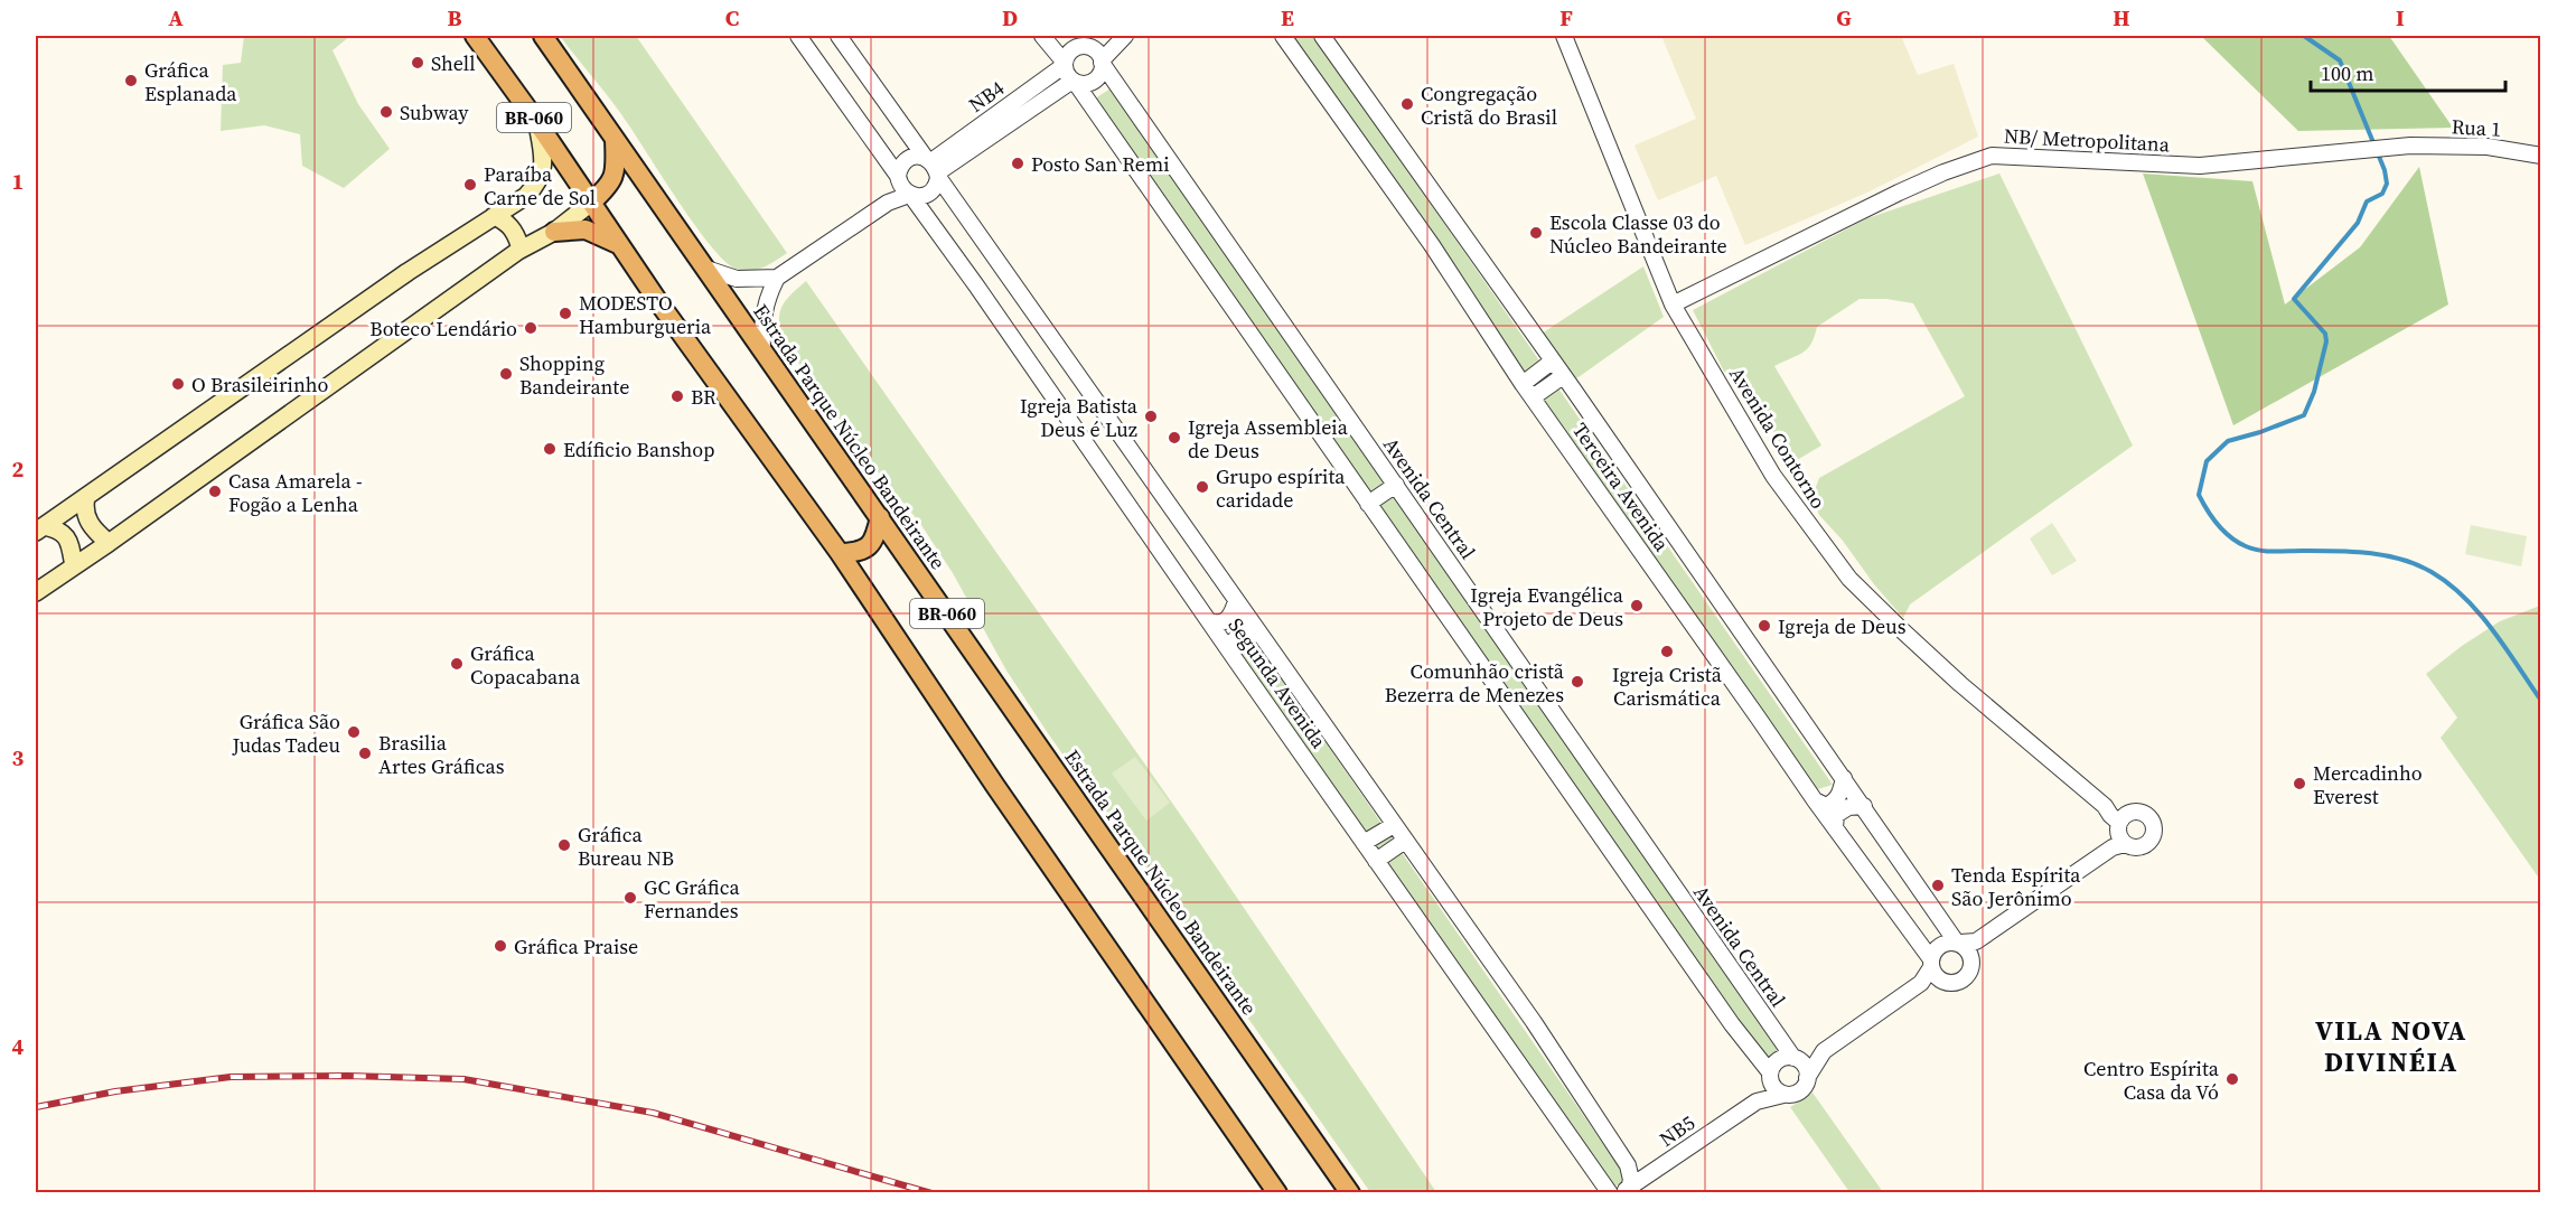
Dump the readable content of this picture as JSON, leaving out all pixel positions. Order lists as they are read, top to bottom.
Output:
{
  "streets": {
    "highway": ["BR-060", "Estrada Parque Núcleo Bandeirante"],
    "street": [
      "NB4",
      "Rua 1",
      "NB/ Metropolitana",
      "Avenida Contorno",
      "Terceira Avenida",
      "Avenida Central",
      "Segunda Avenida",
      "NB5"
    ]
  },
  "crossings": [
    ["NB4", "Avenida Central"],
    ["NB4", "Segunda Avenida"],
    ["Rua 1", "NB/ Metropolitana"],
    ["NB/ Metropolitana", "Avenida Contorno"],
    ["Avenida Contorno", "Terceira Avenida"],
    ["Avenida Central", "NB5"]
  ],
  "districts": ["VILA NOVA DIVINÉIA"],
  "places": [
    "Shell",
    "Gráfica Esplanada",
    "Congregação Cristã do Brasil",
    "Subway",
    "Posto San Remi",
    "Paraíba Carne de Sol",
    "Escola Classe 03 do Núcleo Bandeirante",
    "MODESTO Hamburgueria",
    "Boteco Lendário",
    "Shopping Bandeirante",
    "O Brasileirinho",
    "BR",
    "Igreja Batista Deus é Luz",
    "Igreja Assembleia de Deus",
    "Edíficio Banshop",
    "Grupo espírita caridade",
    "Casa Amarela - Fogão a Lenha",
    "Igreja Evangélica Projeto de Deus",
    "Igreja de Deus",
    "Igreja Cristã Carismática",
    "Gráfica Copacabana",
    "Comunhão cristã Bezerra de Menezes",
    "Gráfica São Judas Tadeu",
    "Brasilia Artes Gráficas",
    "Mercadinho Everest",
    "Gráfica Bureau NB",
    "Tenda Espírita São Jerônimo",
    "GC Gráfica Fernandes",
    "Gráfica Praise",
    "Centro Espírita Casa da Vó"
  ],
  "scale_bar": "100 m",
  "grid": {
    "columns": [
      "A",
      "B",
      "C",
      "D",
      "E",
      "F",
      "G",
      "H",
      "I"
    ],
    "rows": [
      "1",
      "2",
      "3",
      "4"
    ]
  }
}
